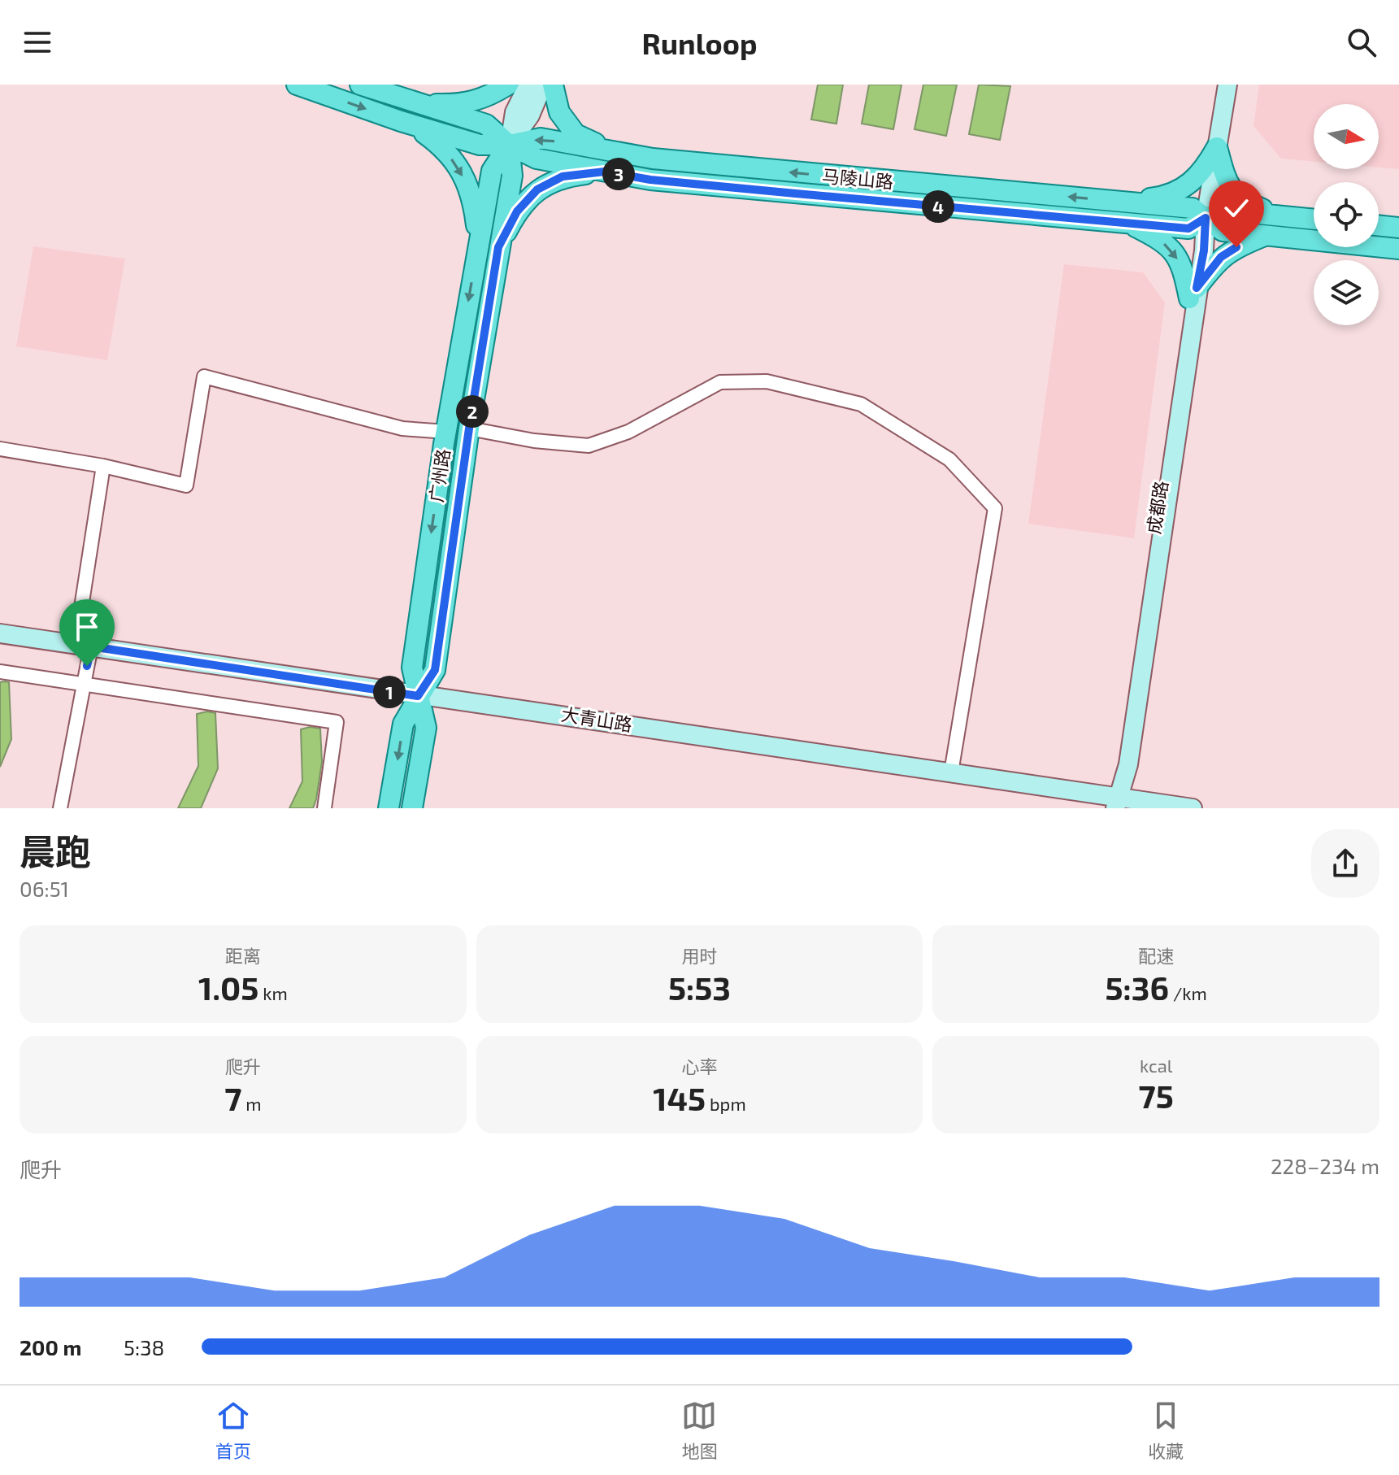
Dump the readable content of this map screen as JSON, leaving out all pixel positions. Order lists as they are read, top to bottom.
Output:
{
  "streets": {
    "main road": ["马陵山路", "广州路"],
    "street": ["成都路", "大青山路"]
  },
  "crossings": [
    ["马陵山路", "广州路"],
    ["马陵山路", "成都路"],
    ["广州路", "大青山路"],
    ["成都路", "大青山路"]
  ],
  "one_way": ["广州路"],
  "north": "right",
  "page": {
    "header": "Runloop",
    "pins": [
      "3",
      "4",
      "2",
      "1"
    ],
    "heading": ["晨跑", "06:51"],
    "stats": [
      ["距离", "1.05 km"],
      ["用时", "5:53"],
      ["配速", "5:36 /km"],
      ["爬升", "7 m"],
      ["心率", "145 bpm"],
      ["kcal", "75"]
    ],
    "chart": ["爬升", "228–234 m"],
    "list": [
      {
        "name": "200 m",
        "note": "5:38"
      }
    ],
    "tabs": ["首页", "地图", "收藏"]
  }
}
